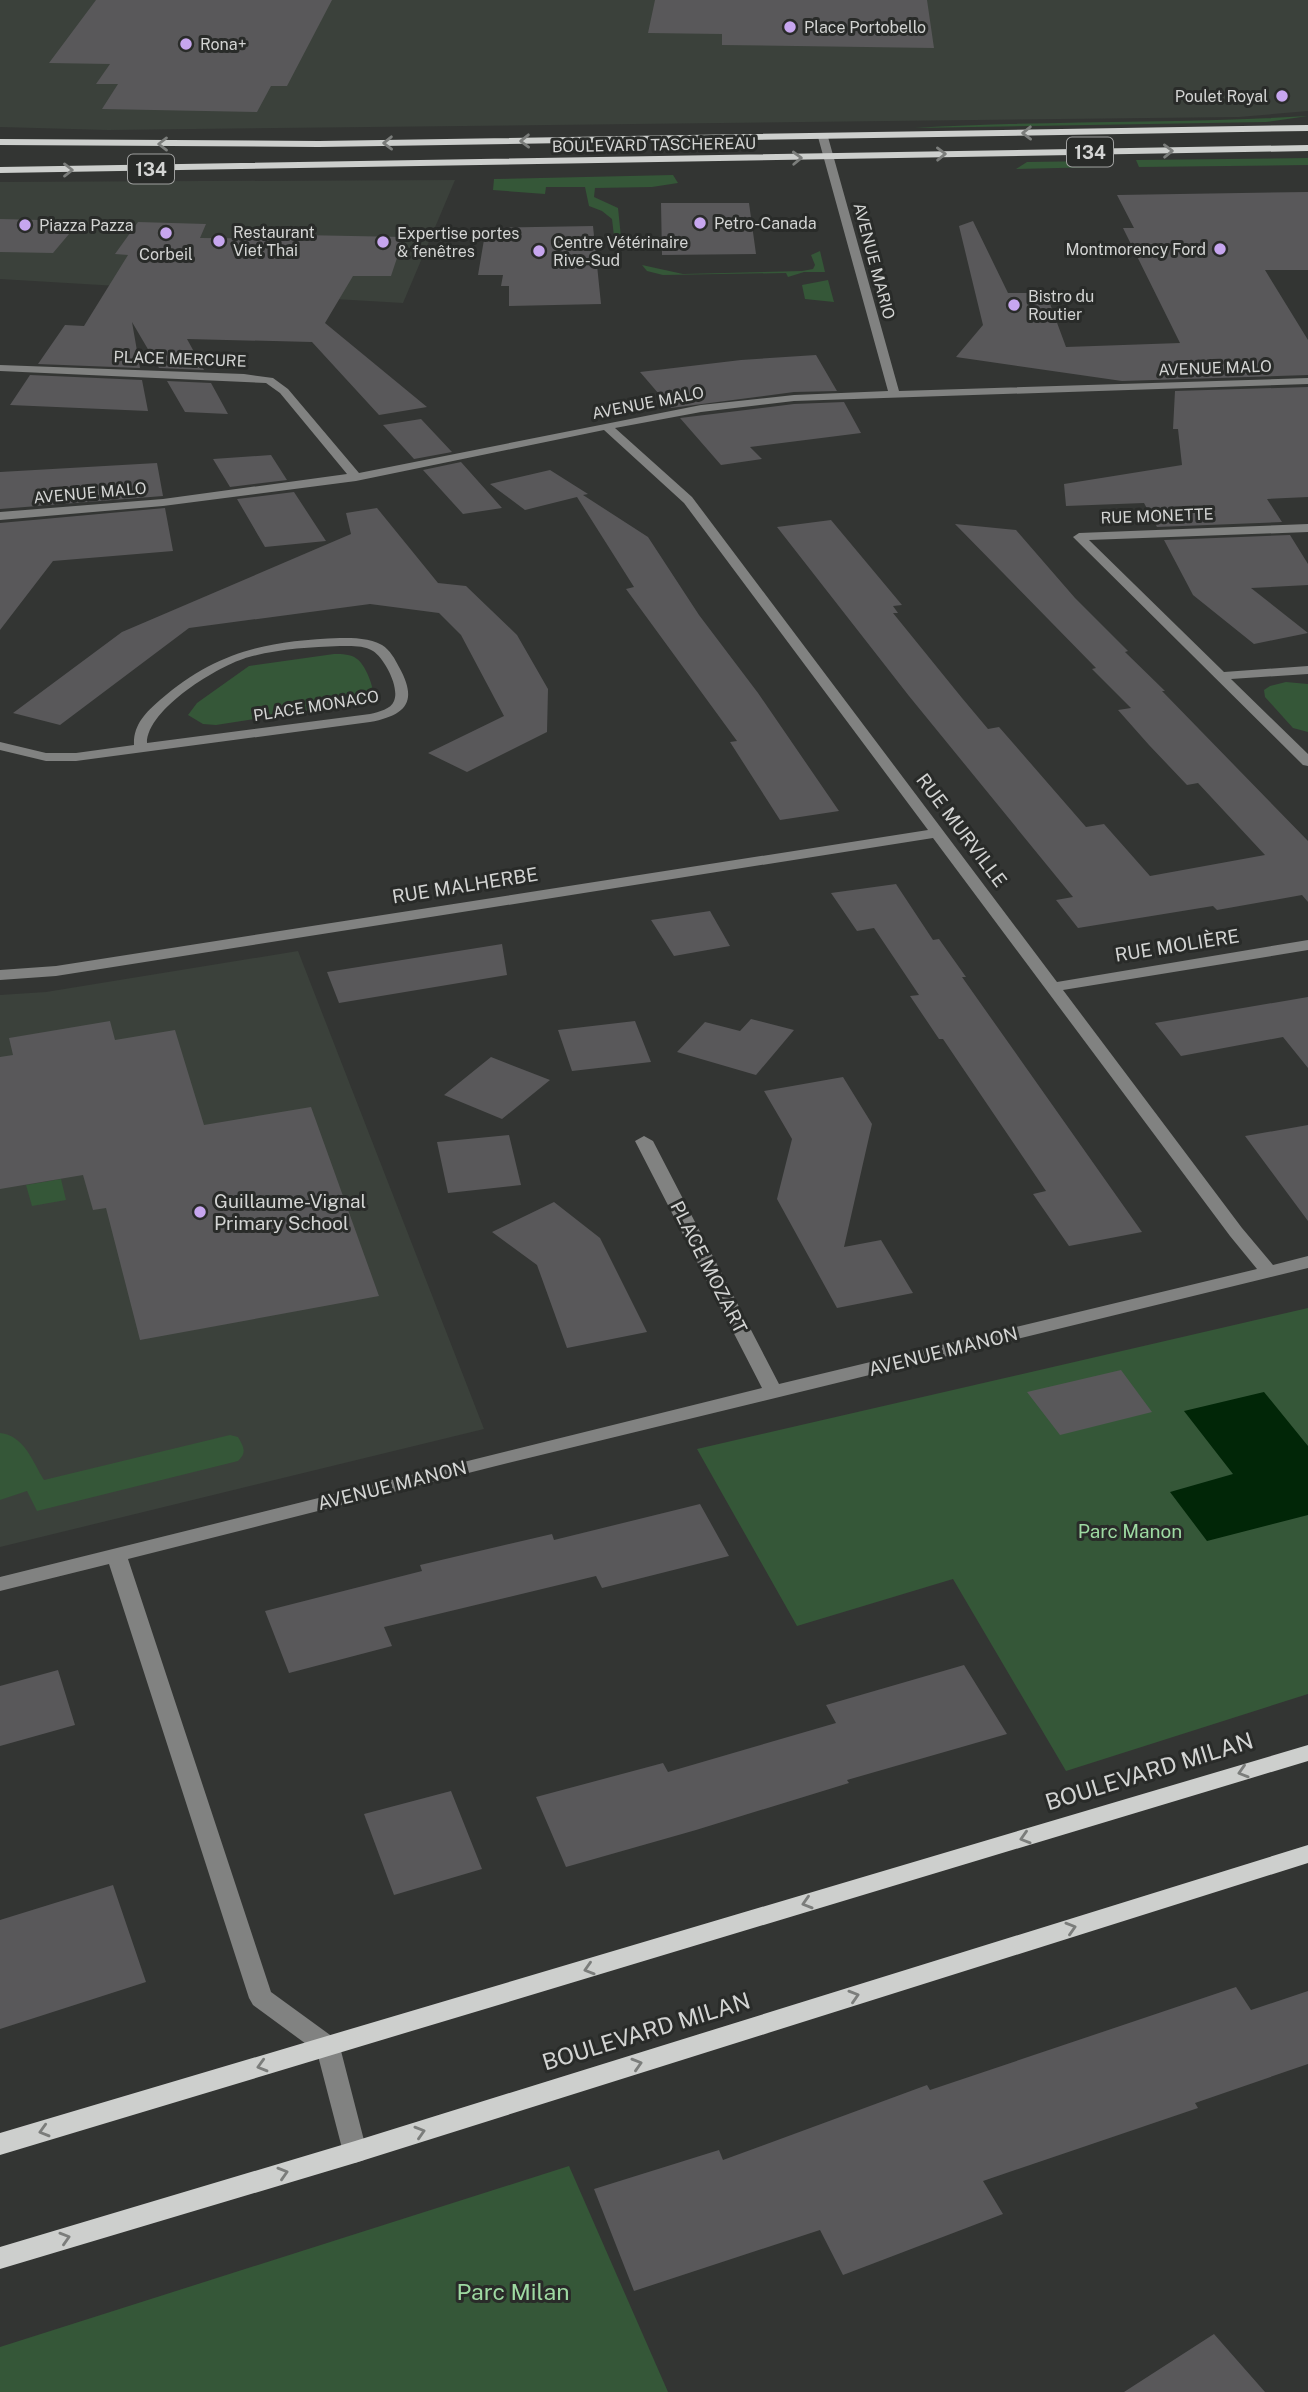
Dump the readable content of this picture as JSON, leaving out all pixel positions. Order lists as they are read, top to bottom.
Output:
{
  "streets": {
    "main road": ["BOULEVARD TASCHEREAU", "134", "BOULEVARD MILAN"],
    "street": [
      "AVENUE MARIO",
      "PLACE MERCURE",
      "AVENUE MALO",
      "RUE MONETTE",
      "PLACE MONACO",
      "RUE MURVILLE",
      "RUE MALHERBE",
      "RUE MOLIÈRE",
      "PLACE MOZART",
      "AVENUE MANON"
    ]
  },
  "crossings": [
    ["BOULEVARD TASCHEREAU", "AVENUE MARIO"],
    ["AVENUE MARIO", "AVENUE MALO"],
    ["PLACE MERCURE", "AVENUE MALO"],
    ["AVENUE MALO", "RUE MURVILLE"],
    ["RUE MURVILLE", "RUE MALHERBE"],
    ["RUE MURVILLE", "RUE MOLIÈRE"],
    ["RUE MURVILLE", "AVENUE MANON"],
    ["PLACE MOZART", "AVENUE MANON"]
  ],
  "parks": ["Parc Manon", "Parc Milan"],
  "places": [
    "Place Portobello",
    "Rona+",
    "Poulet Royal",
    "Petro-Canada",
    "Piazza Pazza",
    "Corbeil",
    "Restaurant Viet Thai",
    "Expertise portes & fenêtres",
    "Montmorency Ford",
    "Centre Vétérinaire Rive-Sud",
    "Bistro du Routier",
    "Guillaume-Vignal Primary School"
  ]
}
